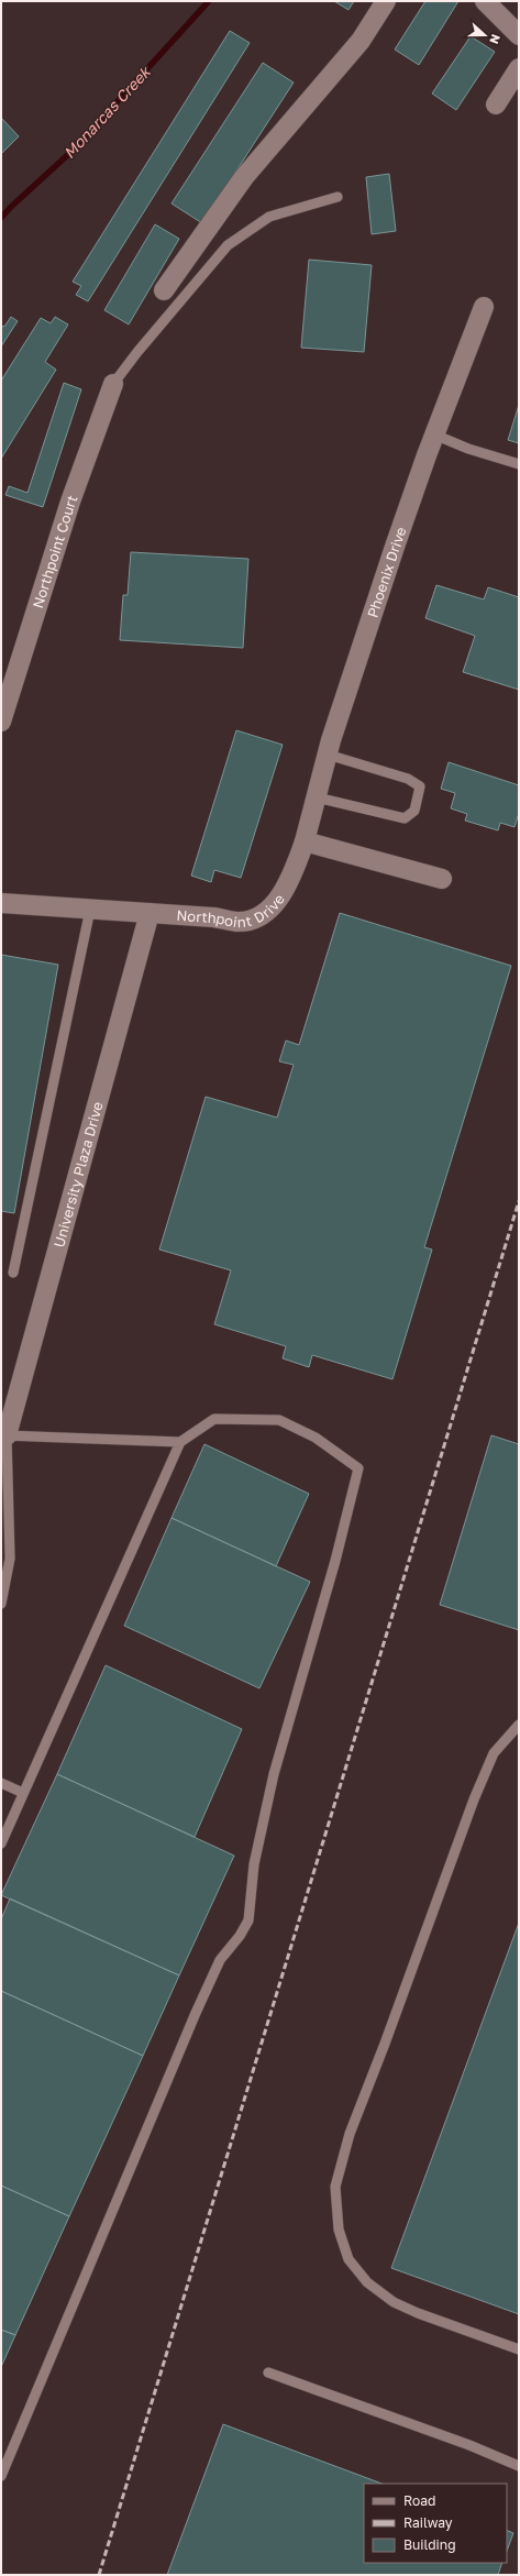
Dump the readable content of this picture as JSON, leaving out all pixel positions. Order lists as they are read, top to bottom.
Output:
{
  "streets": {
    "street": [
      "Northpoint Court",
      "Phoenix Drive",
      "Northpoint Drive",
      "University Plaza Drive"
    ]
  },
  "crossings": [
    ["Phoenix Drive", "Northpoint Drive"],
    ["Northpoint Drive", "University Plaza Drive"]
  ],
  "water": ["Monarcas Creek"],
  "legend": ["Road", "Railway", "Building"],
  "north": "right"
}
